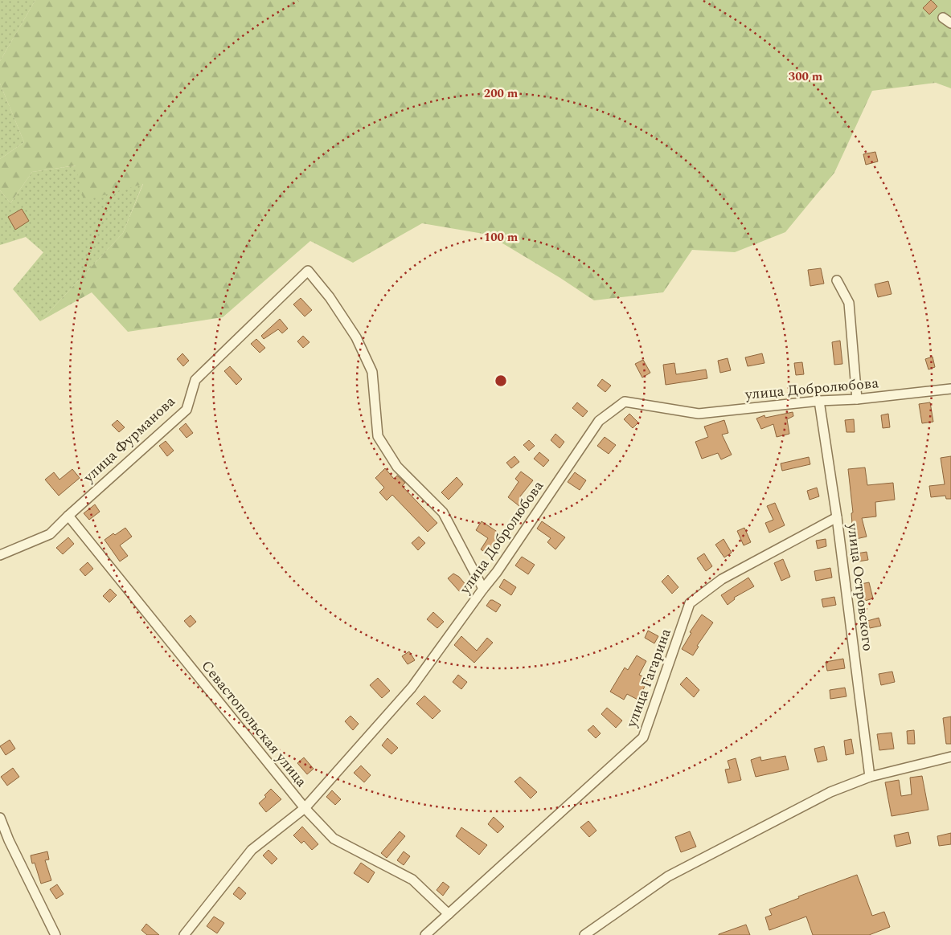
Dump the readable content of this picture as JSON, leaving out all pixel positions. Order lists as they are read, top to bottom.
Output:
{
  "streets": {
    "street": [
      "улица Добролюбова",
      "улица Фурманова",
      "улица Островского",
      "улица Гагарина",
      "Севастопольская улица"
    ]
  },
  "crossings": [
    ["улица Добролюбова", "улица Фурманова"],
    ["улица Добролюбова", "улица Островского"],
    ["улица Добролюбова", "Севастопольская улица"],
    ["улица Фурманова", "Севастопольская улица"],
    ["улица Островского", "улица Гагарина"],
    ["улица Гагарина", "Севастопольская улица"]
  ],
  "rings": ["300 m", "200 m", "100 m"]
}
